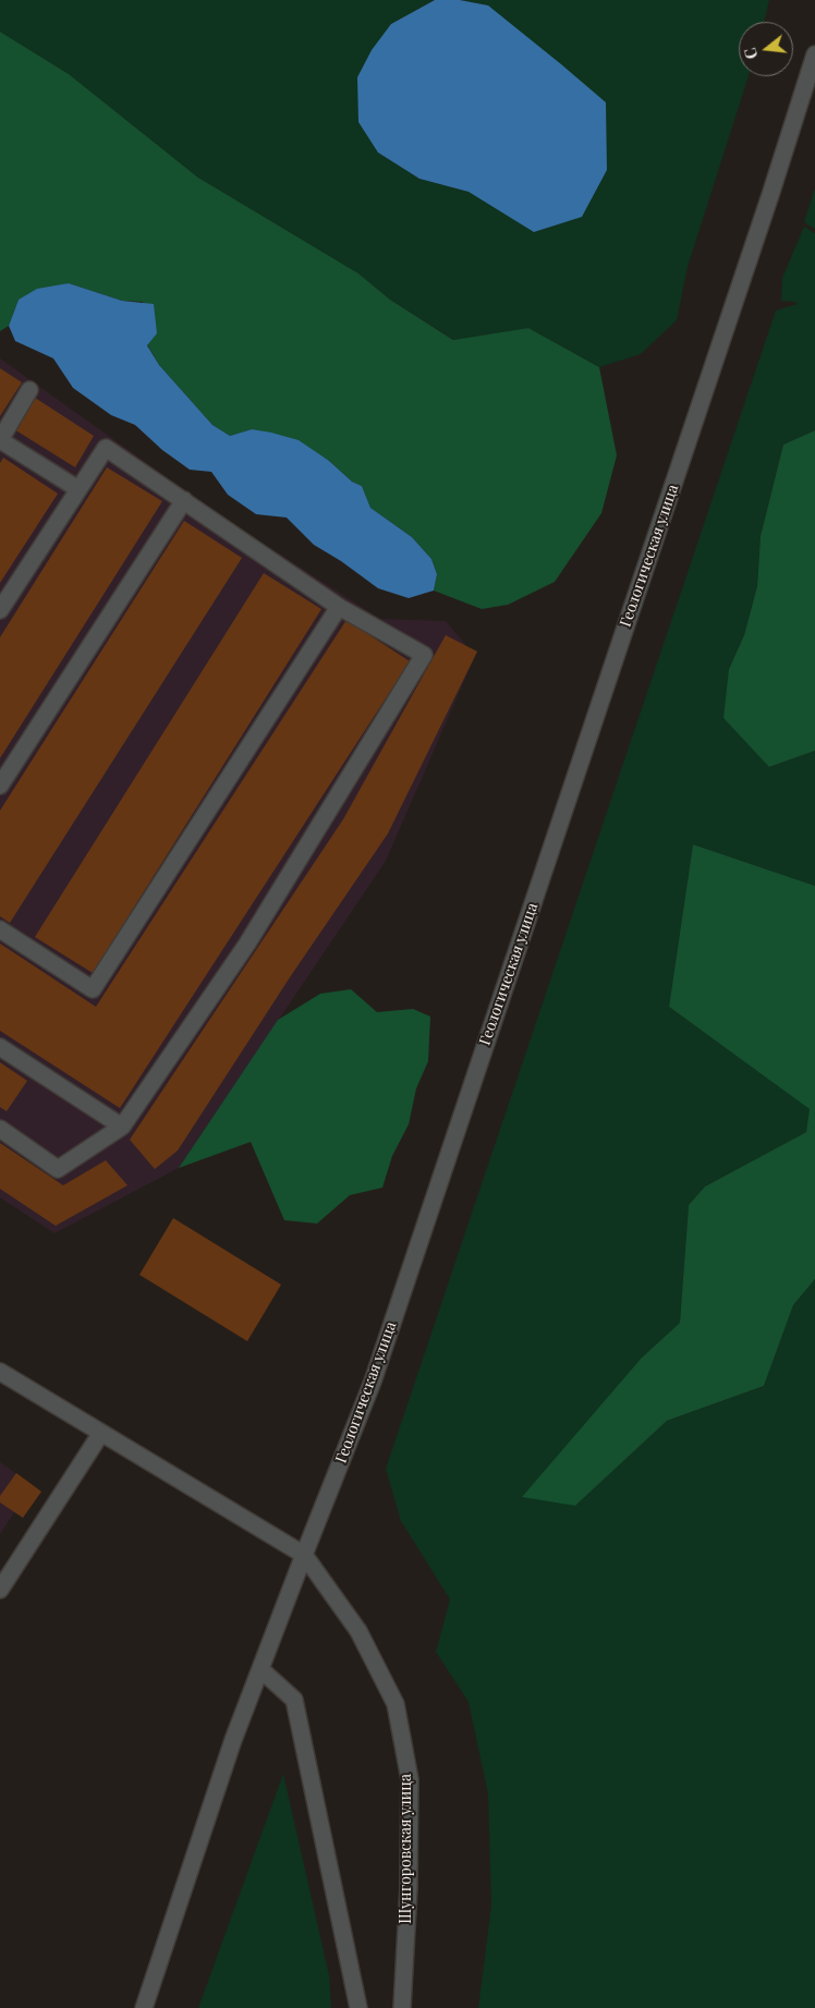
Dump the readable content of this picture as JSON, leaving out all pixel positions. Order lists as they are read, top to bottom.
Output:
{
  "streets": {
    "street": ["Геологическая улица", "Шунгоровская улица"]
  },
  "crossings": [
    ["Геологическая улица", "Шунгоровская улица"]
  ],
  "north": "left"
}
